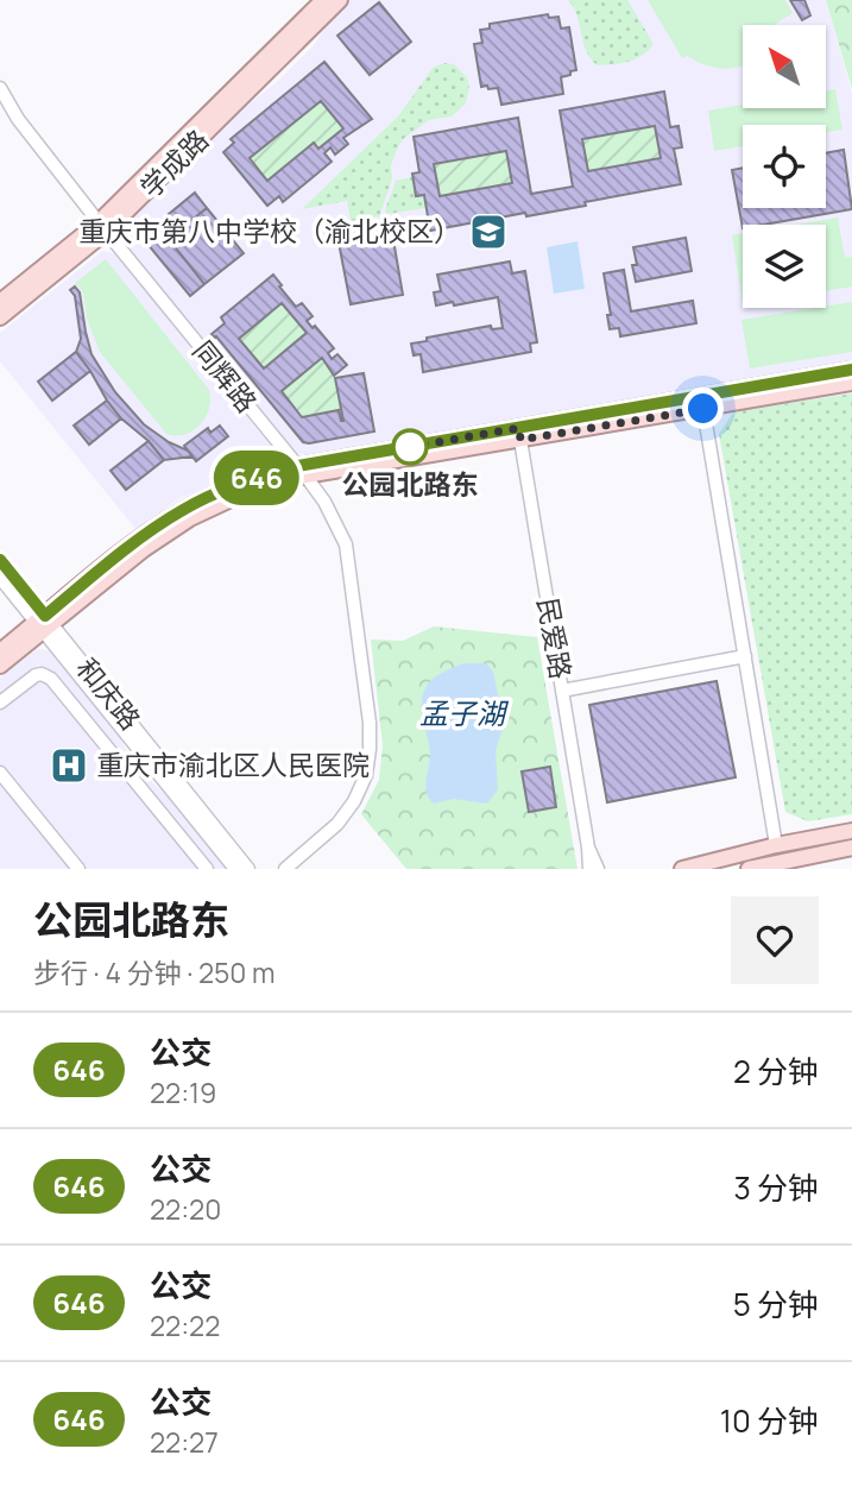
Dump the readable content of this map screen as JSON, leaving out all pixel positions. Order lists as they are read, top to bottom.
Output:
{
  "streets": {
    "main road": ["学成路"],
    "street": ["同辉路", "民爱路", "和庆路"]
  },
  "crossings": [
    ["学成路", "同辉路"]
  ],
  "water": ["孟子湖"],
  "places": {
    "school or university": ["重庆市第八中学校（渝北校区）"],
    "other": ["公园北路东"],
    "hospital": ["重庆市渝北区人民医院"]
  },
  "lines": ["bus line 646"],
  "north": "top left",
  "page": {
    "on_map": "646",
    "heading": ["公园北路东", "步行 · 4 分钟 · 250 m"],
    "list": [
      {
        "mark": "646",
        "name": "公交",
        "note": "22:19",
        "value": "2 分钟"
      },
      {
        "mark": "646",
        "name": "公交",
        "note": "22:20",
        "value": "3 分钟"
      },
      {
        "mark": "646",
        "name": "公交",
        "note": "22:22",
        "value": "5 分钟"
      },
      {
        "mark": "646",
        "name": "公交",
        "note": "22:27",
        "value": "10 分钟"
      }
    ]
  }
}
